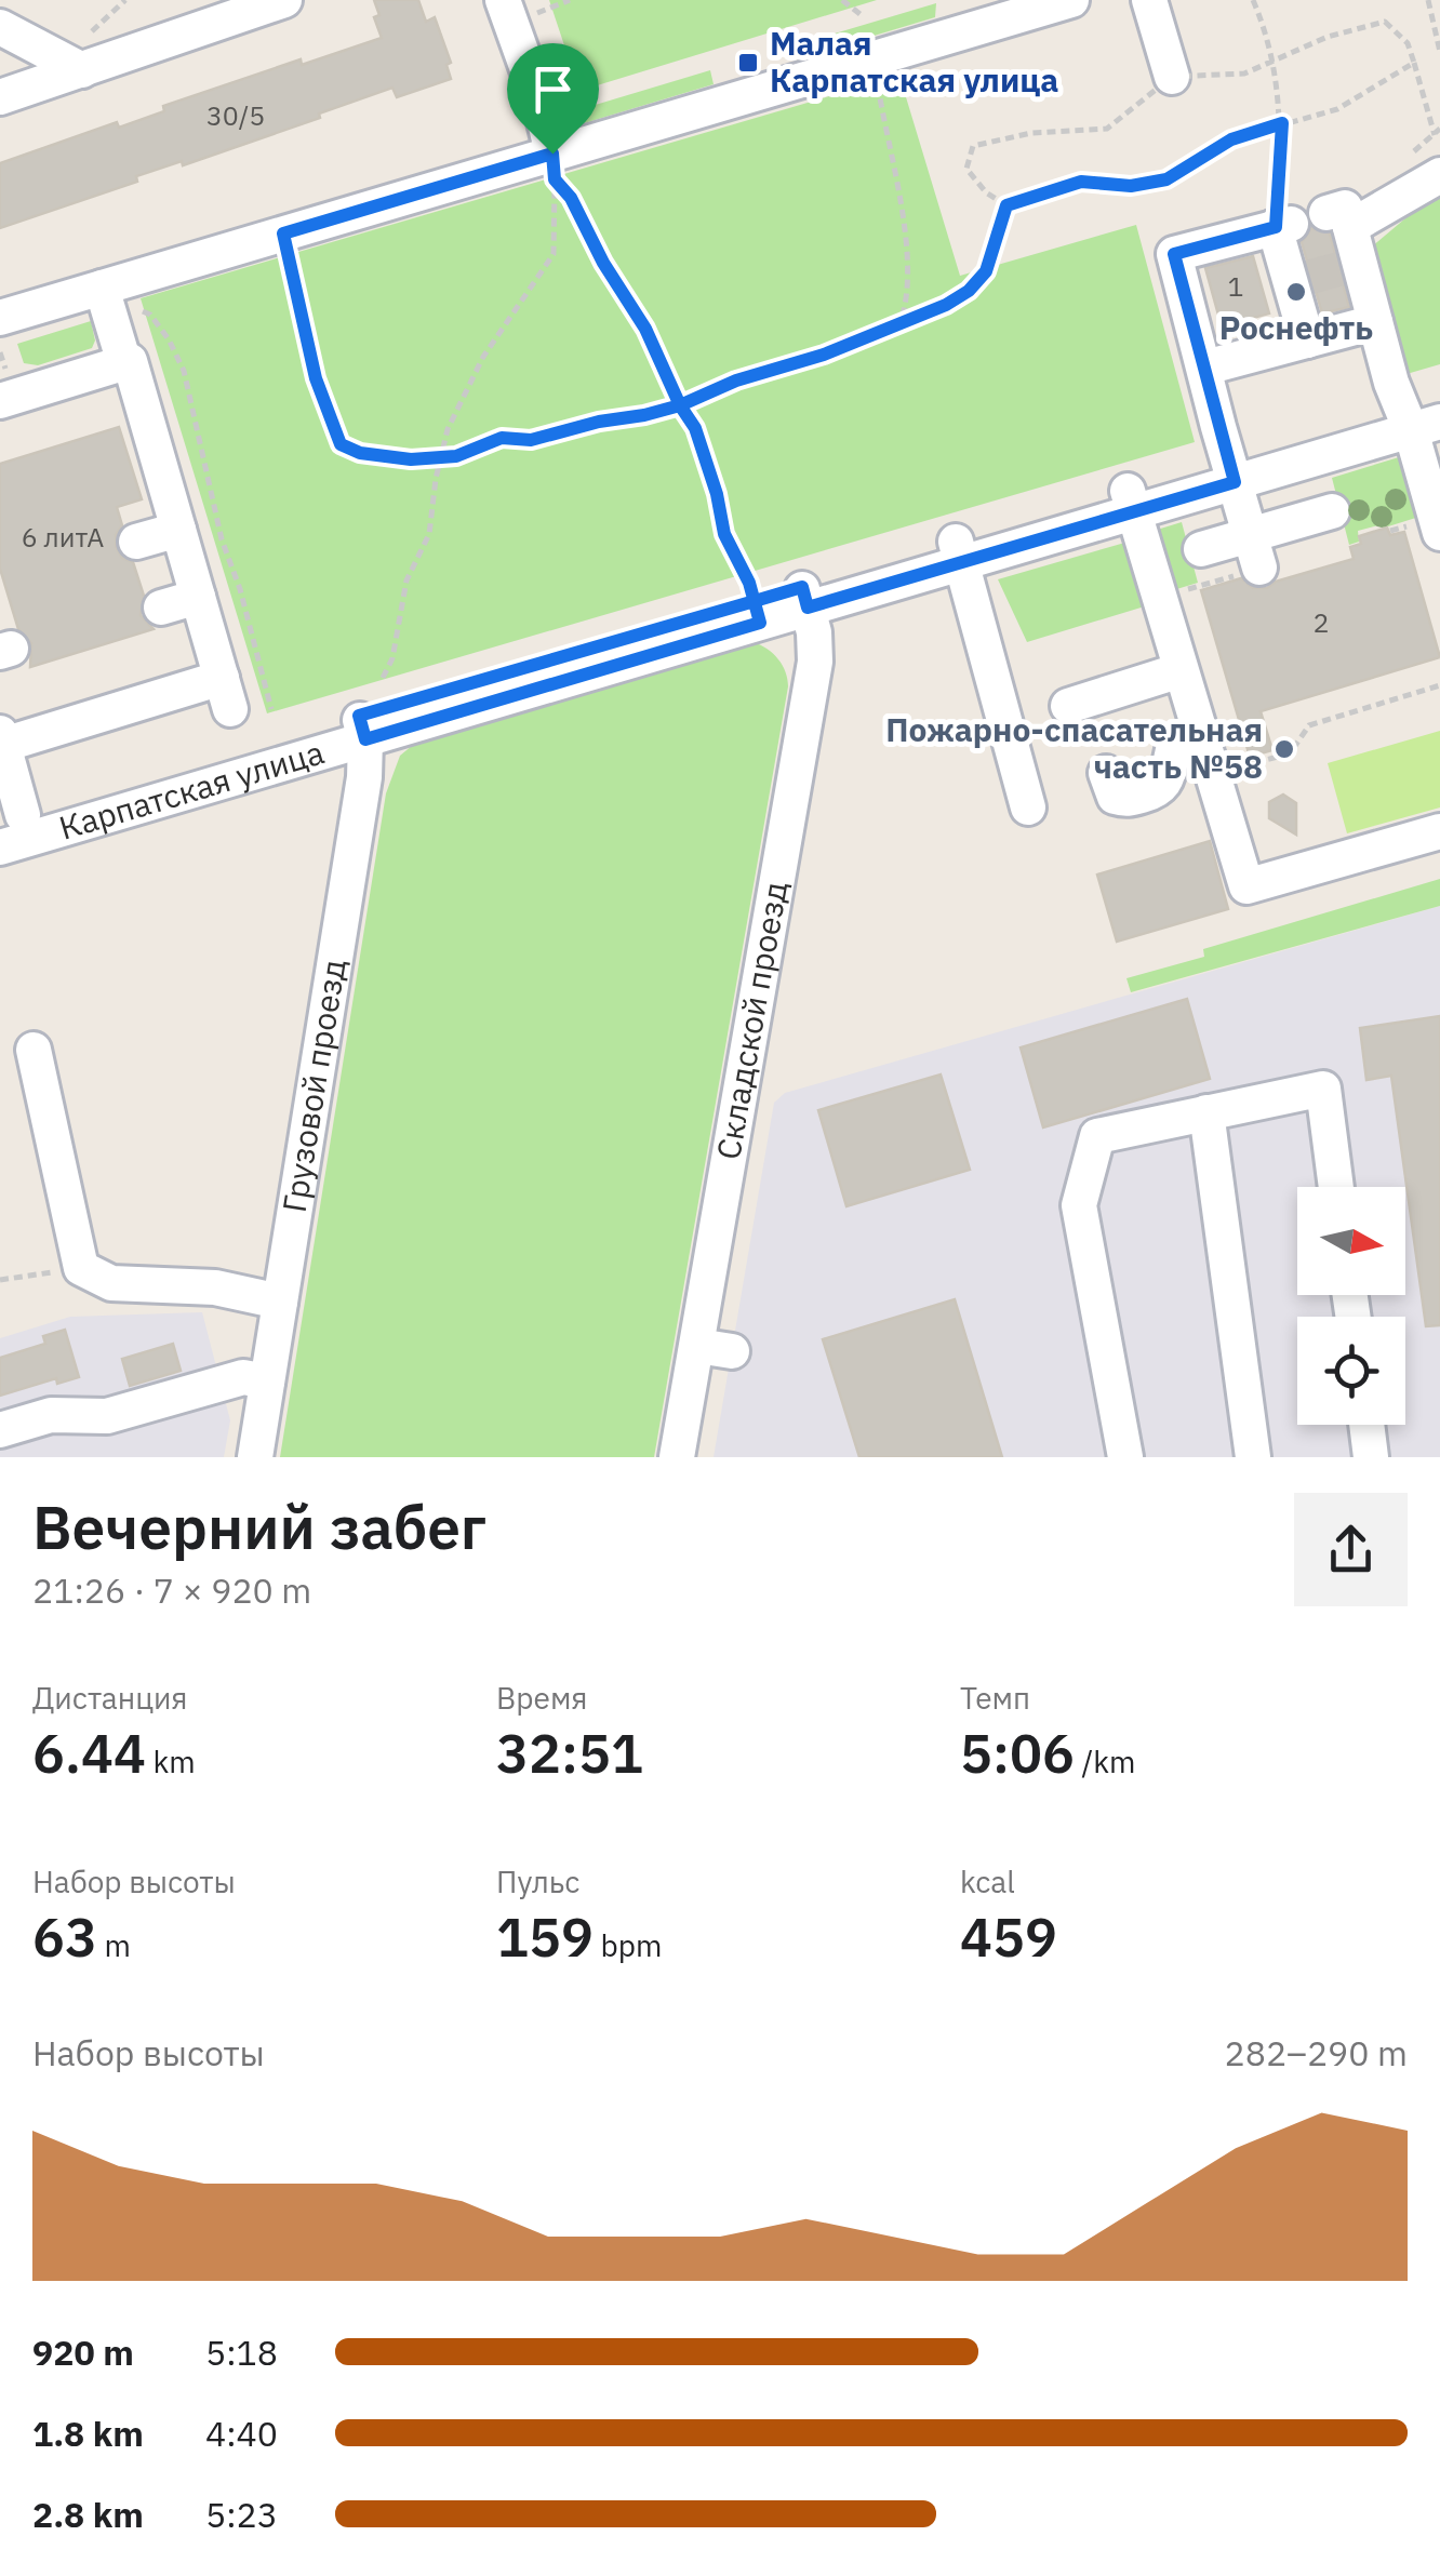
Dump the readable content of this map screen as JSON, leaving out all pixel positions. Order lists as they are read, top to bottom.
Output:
{
  "streets": {
    "street": ["Карпатская улица", "Складской проезд", "Грузовой проезд"]
  },
  "crossings": [
    ["Карпатская улица", "Складской проезд"],
    ["Карпатская улица", "Грузовой проезд"]
  ],
  "places": {
    "transit": ["Малая Карпатская улица"],
    "other": ["Роснефть", "Пожарно-спасательная часть №58"]
  },
  "house_numbers": [
    "30/5",
    "1",
    "6 литА",
    "2"
  ],
  "north": "right",
  "page": {
    "heading": ["Вечерний забег", "21:26 · 7 × 920 m"],
    "stats": [
      ["Дистанция", "6.44 km"],
      ["Время", "32:51"],
      ["Темп", "5:06 /km"],
      ["Набор высоты", "63 m"],
      ["Пульс", "159 bpm"],
      ["kcal", "459"]
    ],
    "chart": ["Набор высоты", "282–290 m"],
    "list": [
      {
        "name": "920 m",
        "note": "5:18"
      },
      {
        "name": "1.8 km",
        "note": "4:40"
      },
      {
        "name": "2.8 km",
        "note": "5:23"
      }
    ]
  }
}
